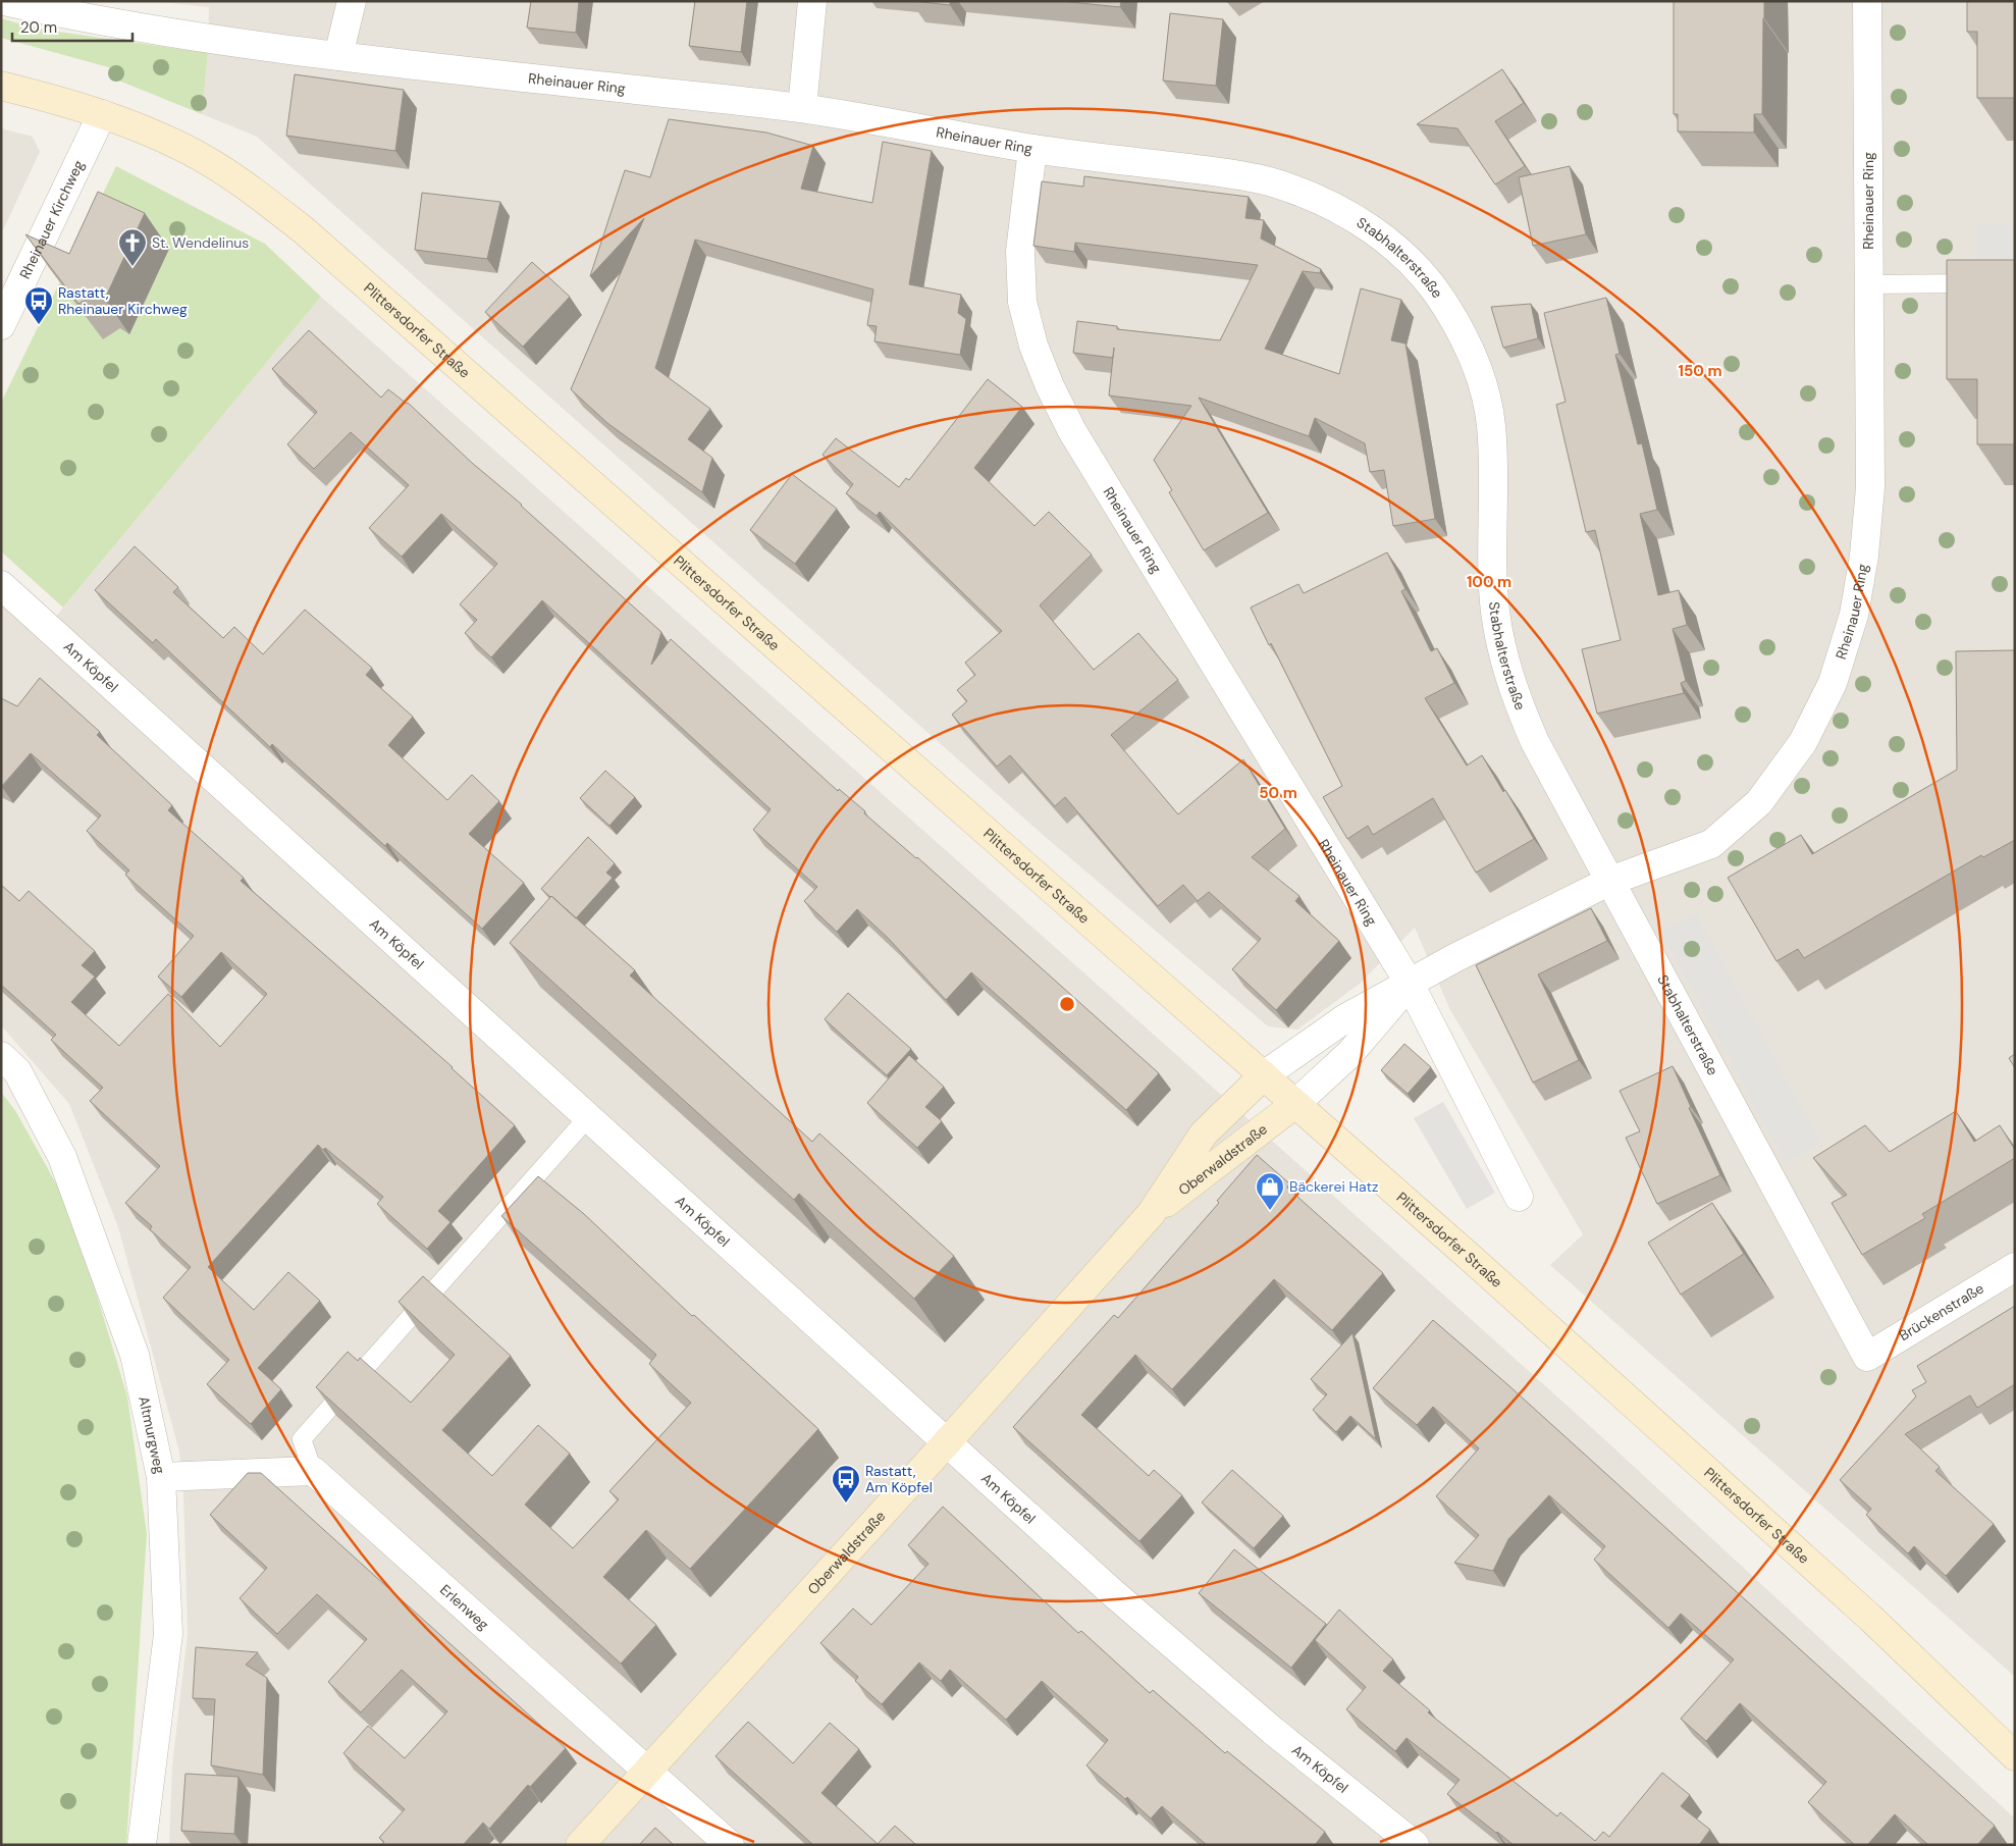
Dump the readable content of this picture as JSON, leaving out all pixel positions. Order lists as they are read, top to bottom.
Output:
{
  "streets": {
    "street": [
      "Rheinauer Ring",
      "Rheinauer Kirchweg",
      "Stabhalterstraße",
      "Plittersdorfer Straße",
      "Am Köpfel",
      "Oberwaldstraße",
      "Brückenstraße",
      "Altmurgweg",
      "Erlenweg"
    ]
  },
  "crossings": [
    ["Rheinauer Ring", "Stabhalterstraße"],
    ["Rheinauer Ring", "Plittersdorfer Straße"],
    ["Rheinauer Ring", "Oberwaldstraße"],
    ["Rheinauer Kirchweg", "Plittersdorfer Straße"],
    ["Stabhalterstraße", "Brückenstraße"],
    ["Plittersdorfer Straße", "Oberwaldstraße"],
    ["Am Köpfel", "Oberwaldstraße"],
    ["Oberwaldstraße", "Erlenweg"]
  ],
  "places": {
    "church": ["St. Wendelinus"],
    "bus stop": ["Rastatt, Rheinauer Kirchweg", "Rastatt, Am Köpfel"],
    "shop": ["Bäckerei Hatz"]
  },
  "scale_bar": "20 m",
  "rings": ["150 m", "100 m", "50 m"]
}
